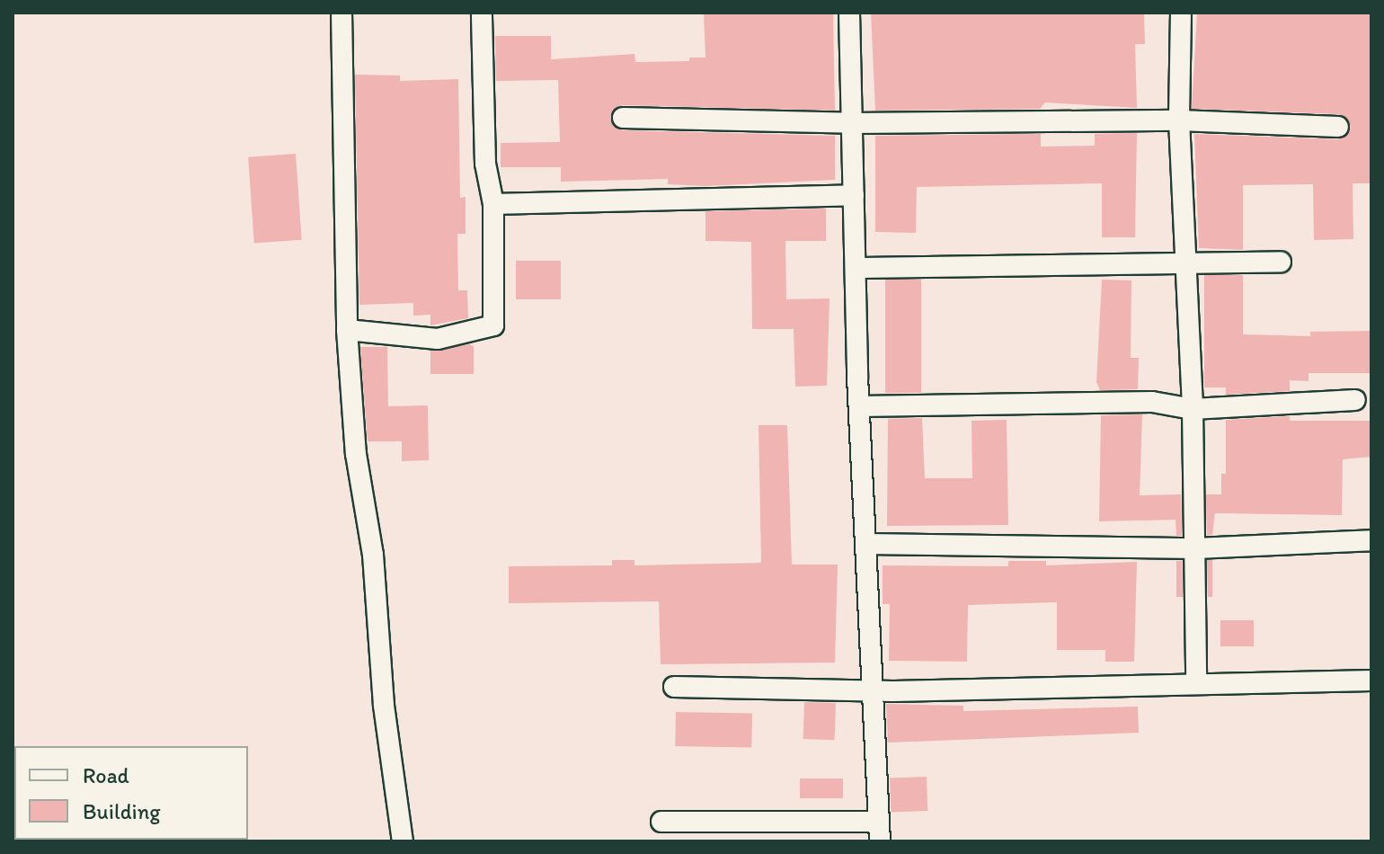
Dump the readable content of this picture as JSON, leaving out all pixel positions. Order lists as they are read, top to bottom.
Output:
{
  "legend": ["Road", "Building"]
}
